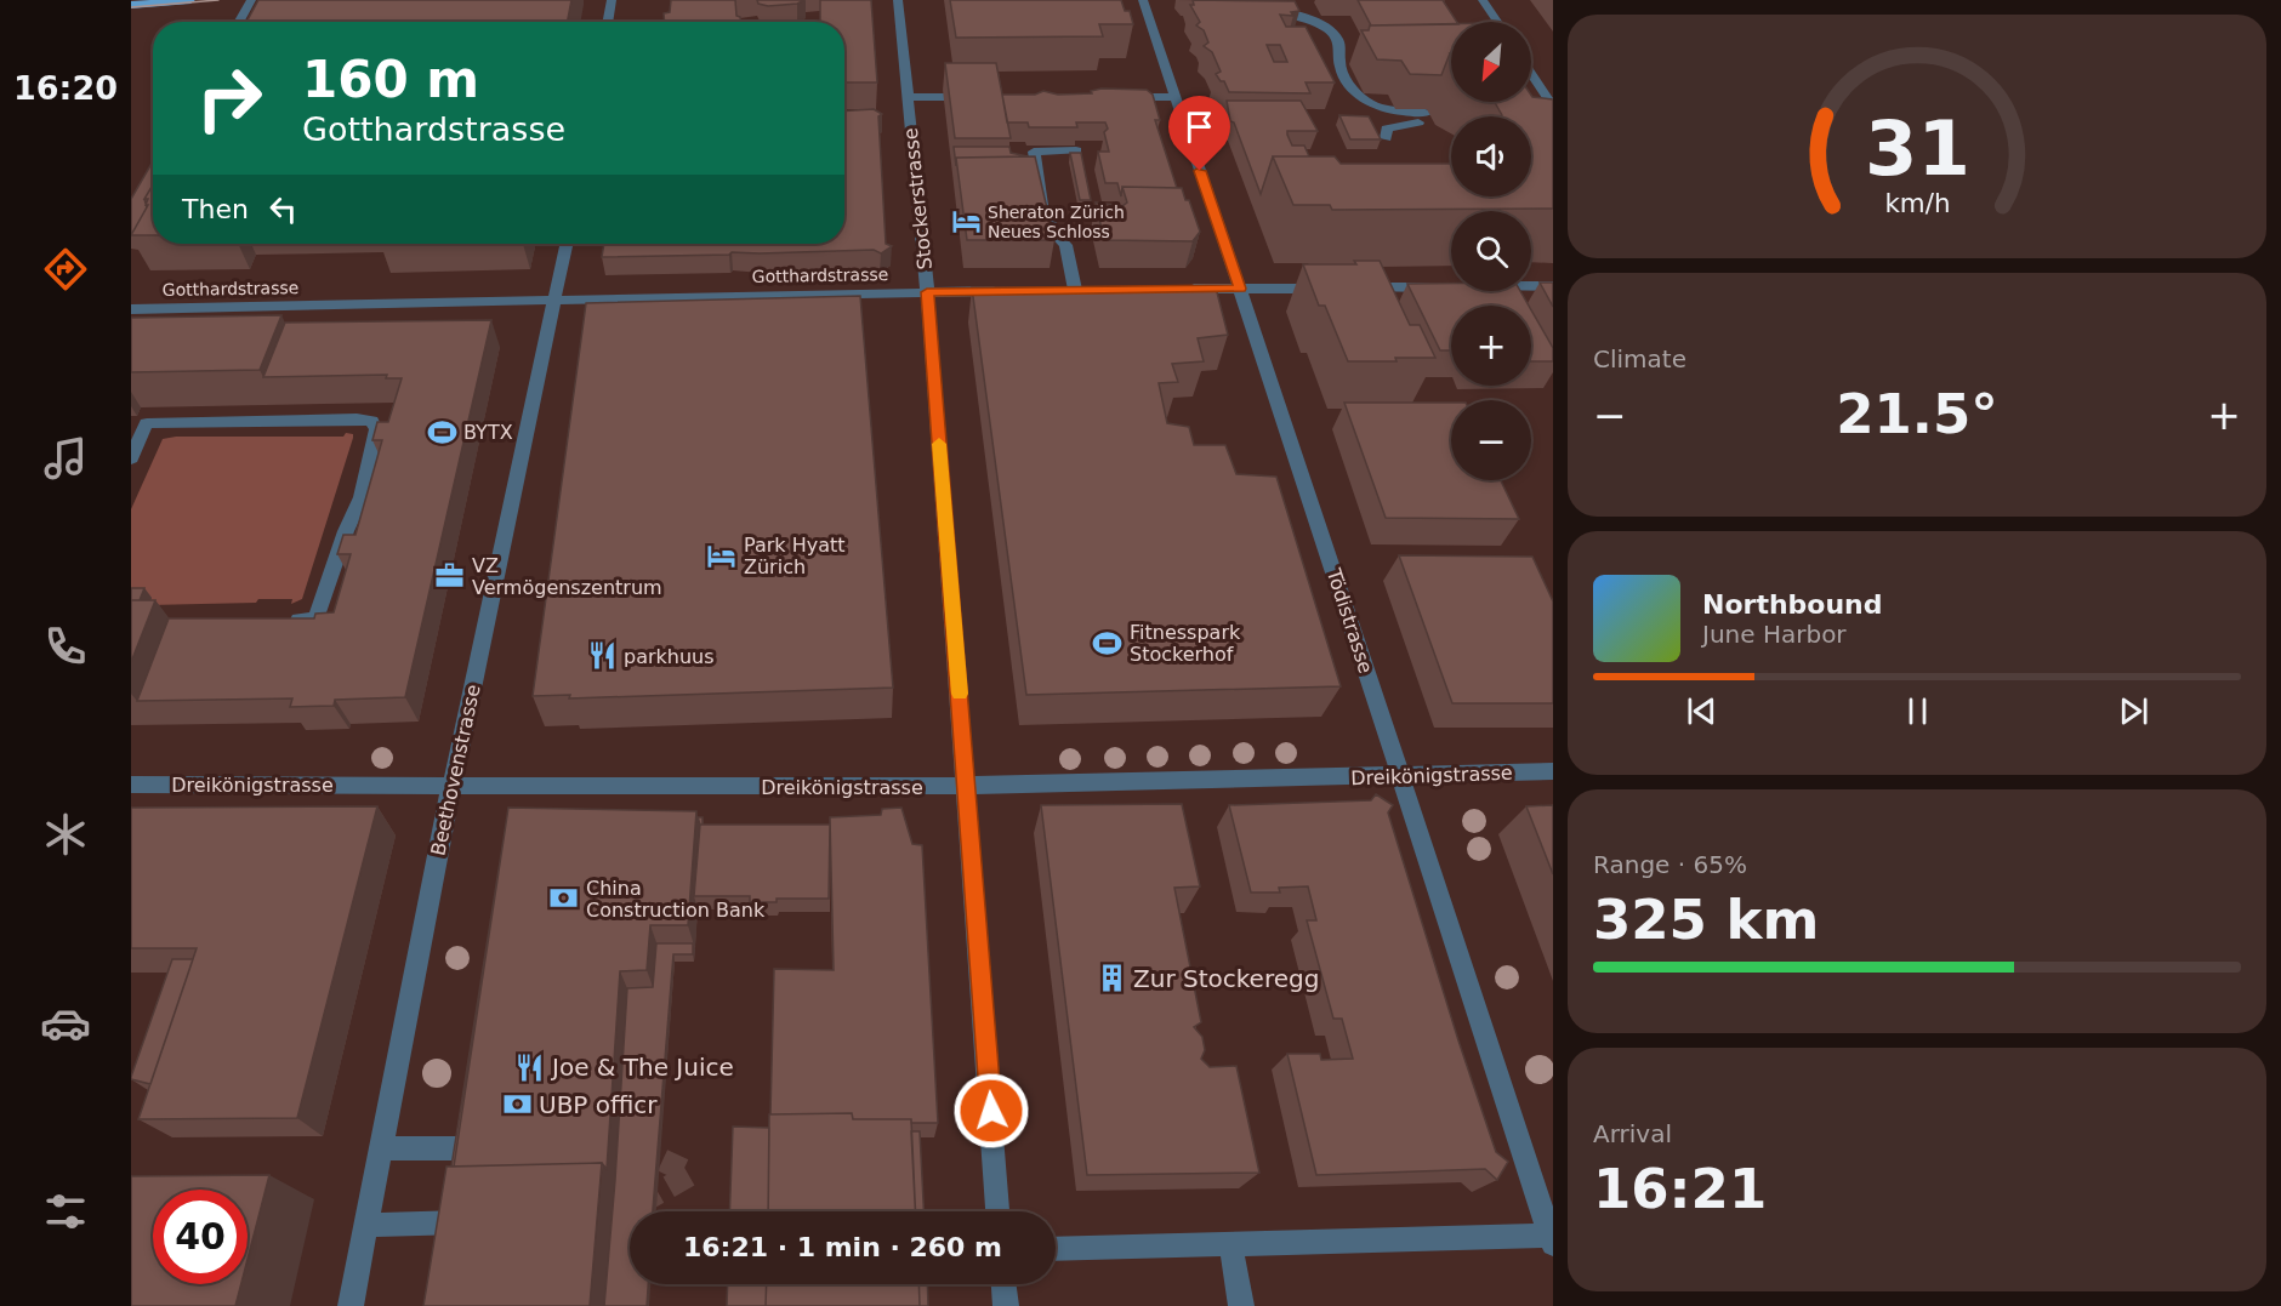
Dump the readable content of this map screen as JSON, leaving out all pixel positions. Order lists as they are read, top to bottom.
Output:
{
  "streets": {
    "street": [
      "Stockerstrasse",
      "Gotthardstrasse",
      "Tödistrasse",
      "Beethovenstrasse",
      "Dreikönigstrasse"
    ]
  },
  "crossings": [
    ["Stockerstrasse", "Gotthardstrasse"],
    ["Stockerstrasse", "Dreikönigstrasse"],
    ["Gotthardstrasse", "Beethovenstrasse"],
    ["Tödistrasse", "Dreikönigstrasse"],
    ["Beethovenstrasse", "Dreikönigstrasse"]
  ],
  "places": {
    "hotel": ["Sheraton Zürich Neues Schloss", "Park Hyatt Zürich"],
    "sports": ["BYTX", "Fitnesspark Stockerhof"],
    "office": ["VZ Vermögenszentrum"],
    "restaurant": ["parkhuus", "Joe & The Juice"],
    "bank": ["China Construction Bank", "UBP officr"],
    "building": ["Zur Stockeregg"]
  },
  "north": "bottom left",
  "page": {
    "tabs": "16:20",
    "map_buttons": ["+", "−"],
    "turn": ["160 m", "Gotthardstrasse"],
    "then": "Then",
    "tile": [
      "Climate",
      ["Range · 65%", "325 km"],
      ["Arrival", "16:21"]
    ],
    "heat": ["−", "21.5°", "+"],
    "song": ["Northbound", "June Harbor"],
    "limit": "40",
    "trip": "16:21 · 1 min · 260 m",
    "gauge": ["31", "km/h"]
  }
}
